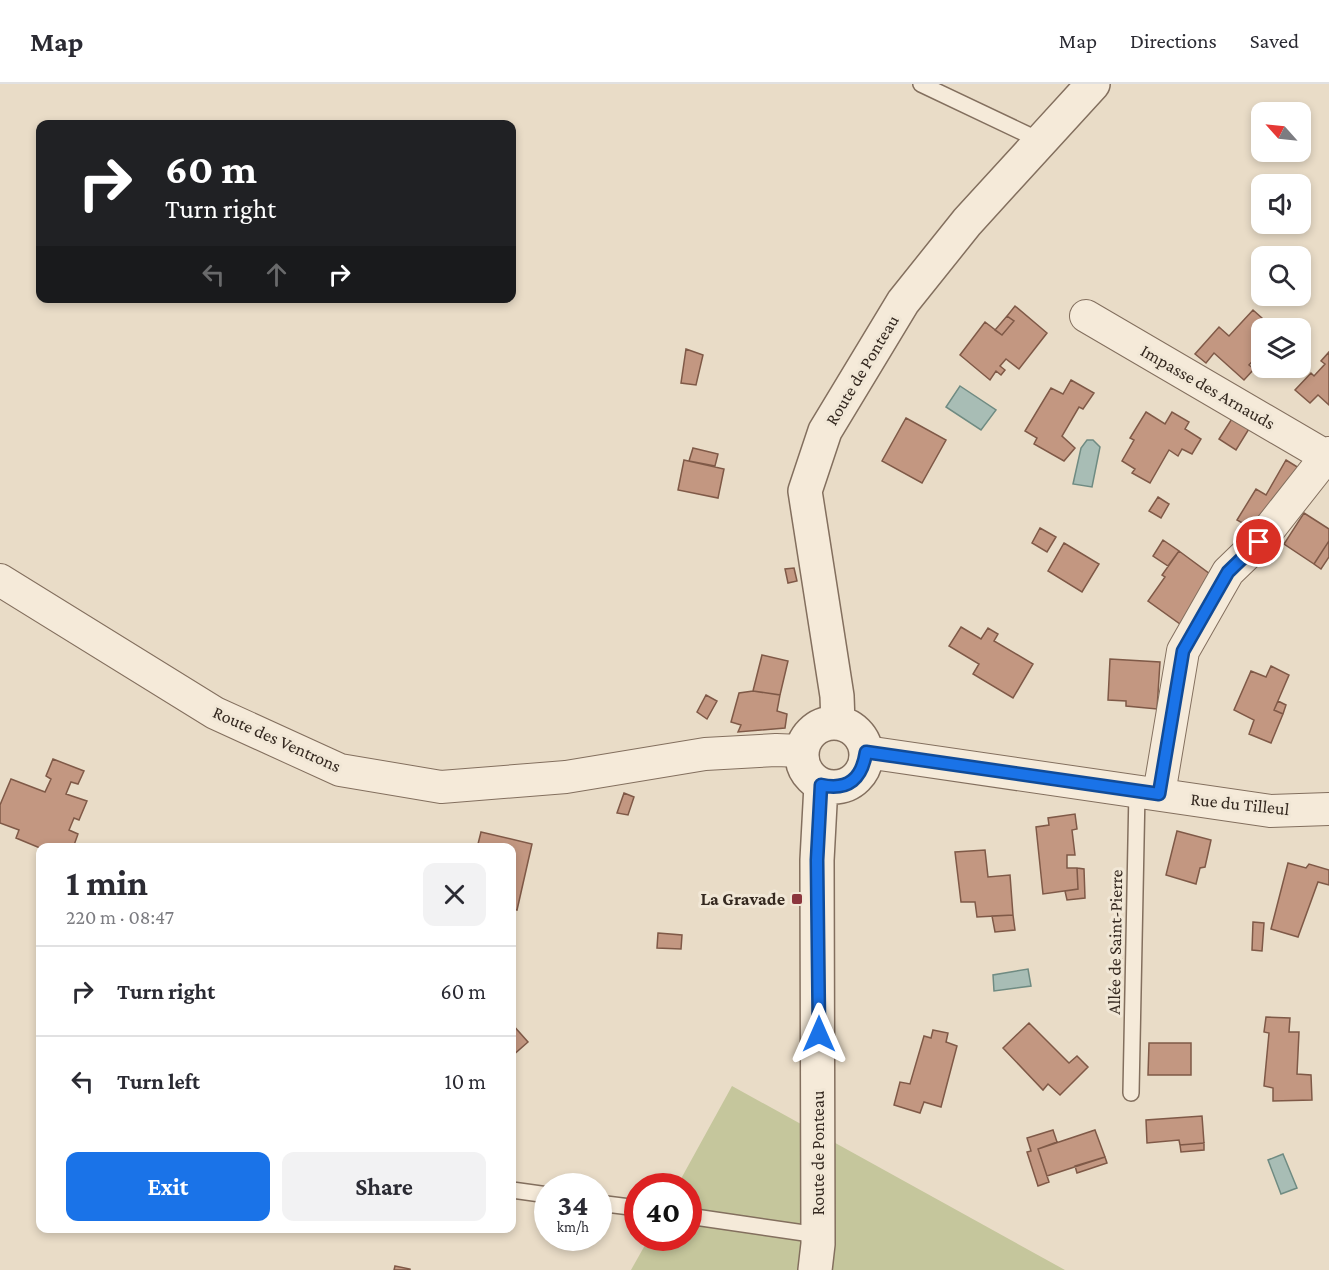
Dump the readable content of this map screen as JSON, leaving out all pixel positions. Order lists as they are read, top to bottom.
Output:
{
  "streets": {
    "street": [
      "Route de Ponteau",
      "Impasse des Arnauds",
      "Route des Ventrons",
      "Rue du Tilleul"
    ],
    "lane": ["Allée de Saint-Pierre"]
  },
  "crossings": [
    ["Route de Ponteau", "Route des Ventrons"],
    ["Route de Ponteau", "Rue du Tilleul"],
    ["Route des Ventrons", "Rue du Tilleul"],
    ["Rue du Tilleul", "Allée de Saint-Pierre"]
  ],
  "places": {
    "transit": ["La Gravade"]
  },
  "north": "top left",
  "page": {
    "header": "Map",
    "nav": ["Map", "Directions", "Saved"],
    "turn": ["60 m", "Turn right"],
    "heading": ["1 min", "220 m · 08:47"],
    "list": [
      {
        "name": "Turn right",
        "value": "60 m"
      },
      {
        "name": "Turn left",
        "value": "10 m"
      }
    ],
    "buttons": ["Exit", "Share"],
    "speed": "34 km/h",
    "limit": "40"
  }
}
